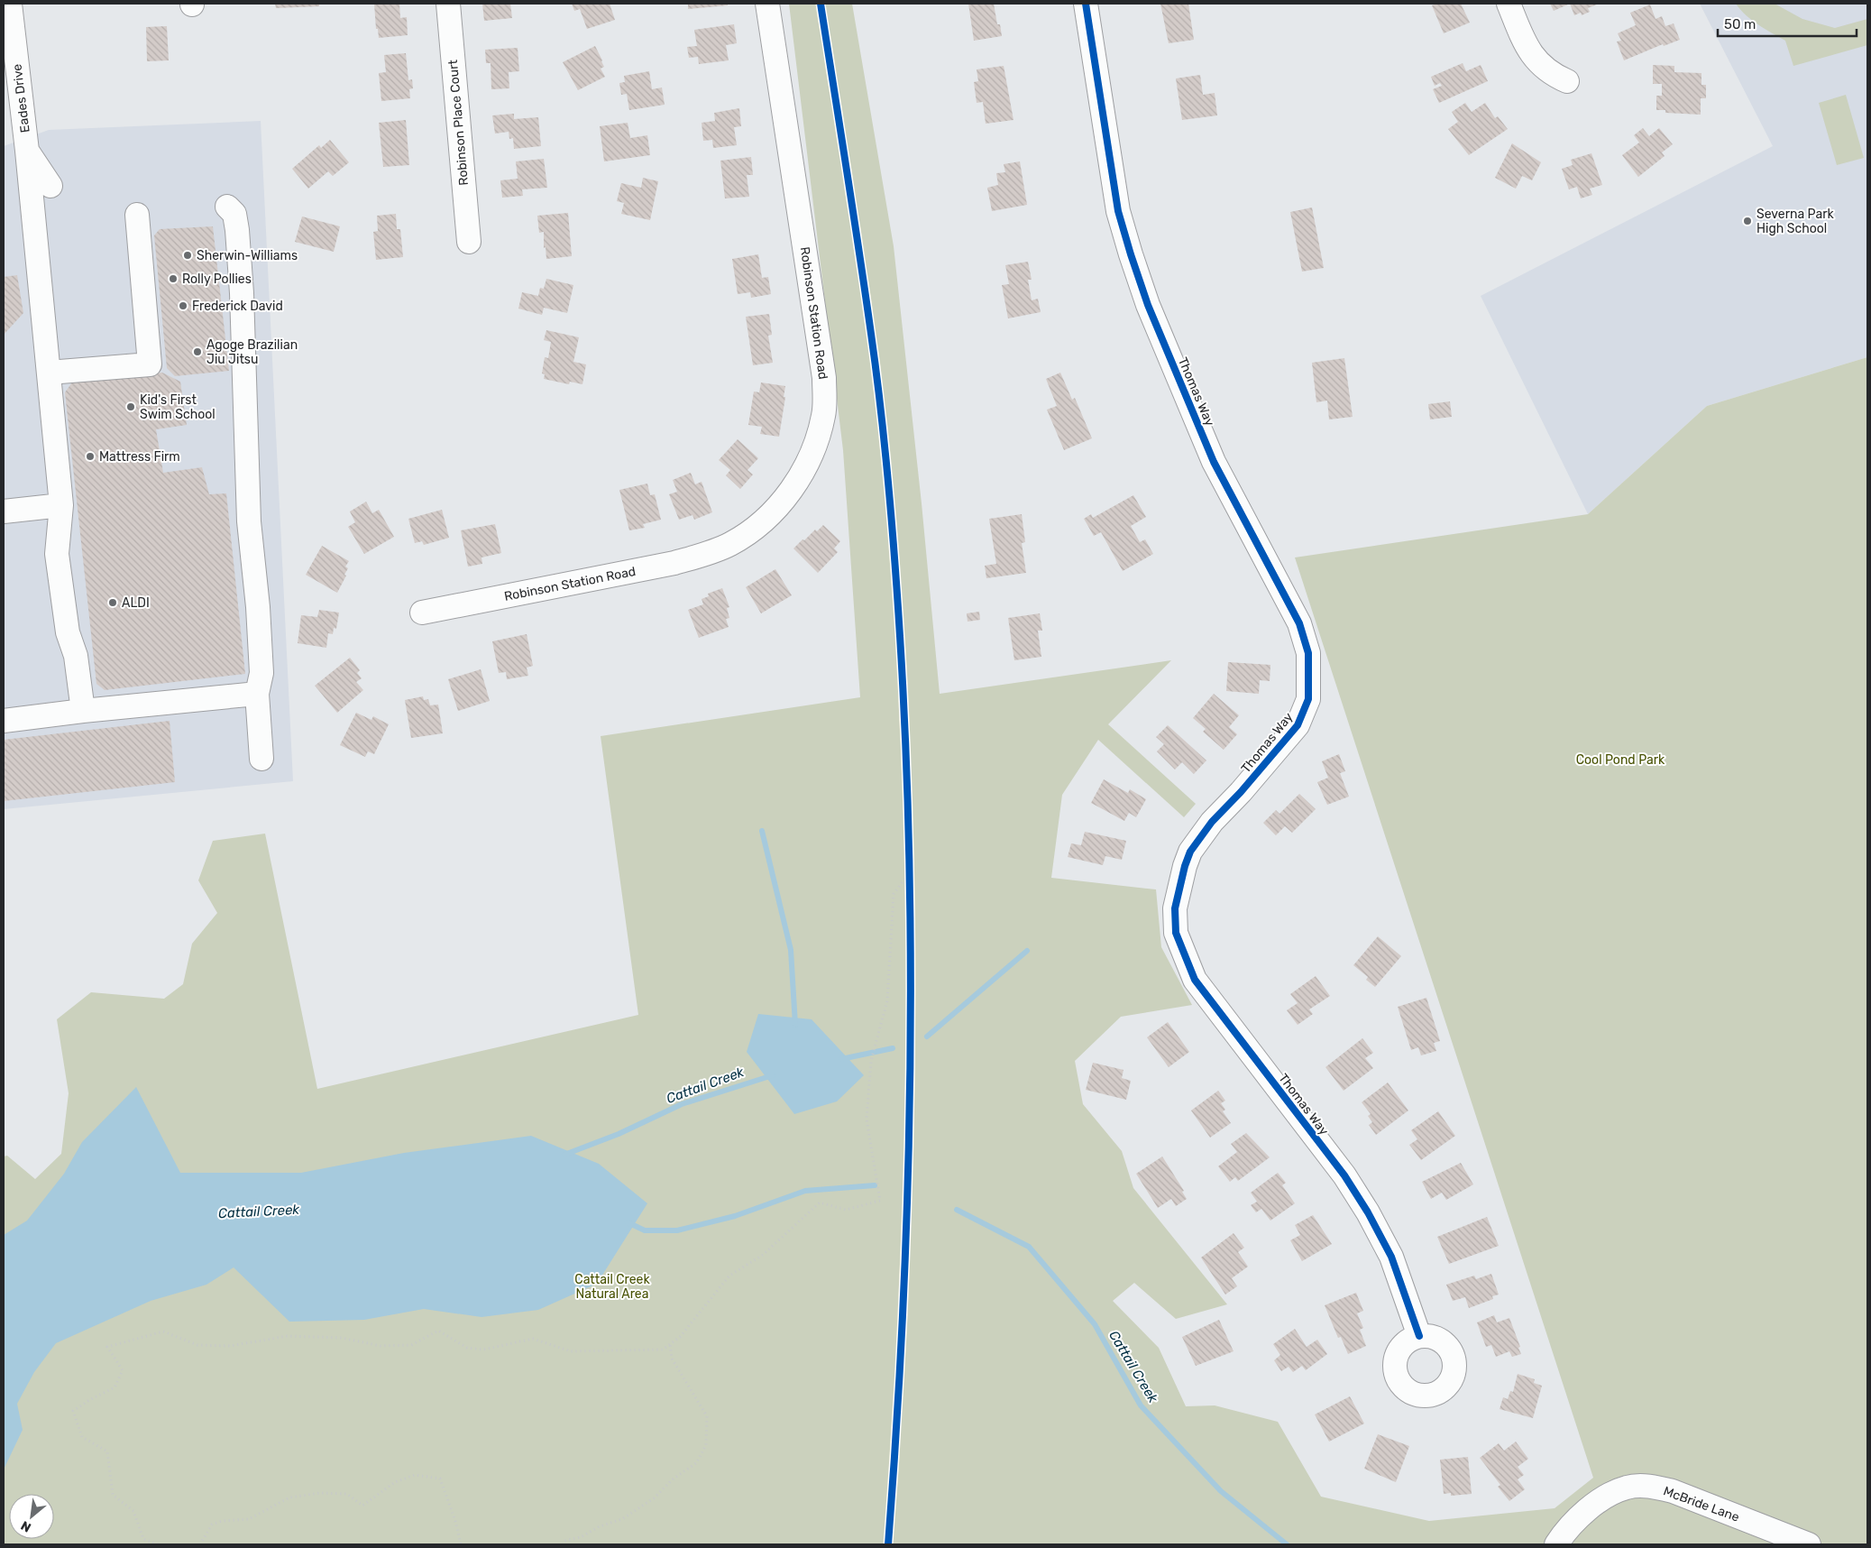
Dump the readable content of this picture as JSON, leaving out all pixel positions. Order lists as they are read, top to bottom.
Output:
{
  "streets": {
    "street": [
      "Eades Drive",
      "Robinson Place Court",
      "Robinson Station Road",
      "Thomas Way",
      "McBride Lane"
    ]
  },
  "water": ["Cattail Creek"],
  "parks": ["Cool Pond Park", "Cattail Creek Natural Area"],
  "places": [
    "Severna Park High School",
    "Sherwin-Williams",
    "Rolly Pollies",
    "Frederick David",
    "Agoge Brazilian Jiu Jitsu",
    "Kid's First Swim School",
    "Mattress Firm",
    "ALDI"
  ],
  "scale_bar": "50 m",
  "north": "bottom left"
}
